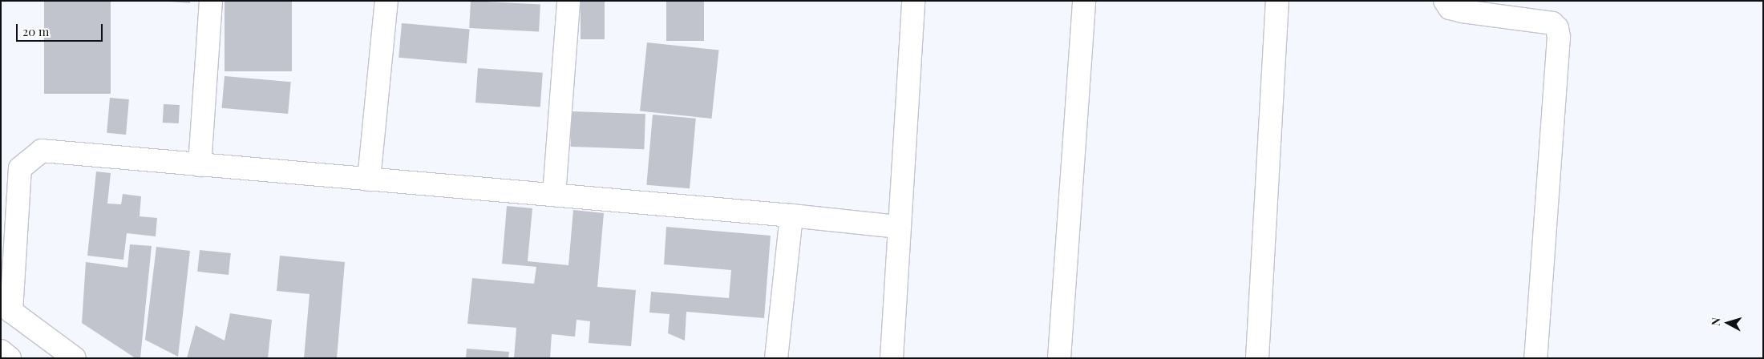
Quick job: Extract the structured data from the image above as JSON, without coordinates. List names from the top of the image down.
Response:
{
  "scale_bar": "20 m",
  "north": "left"
}
